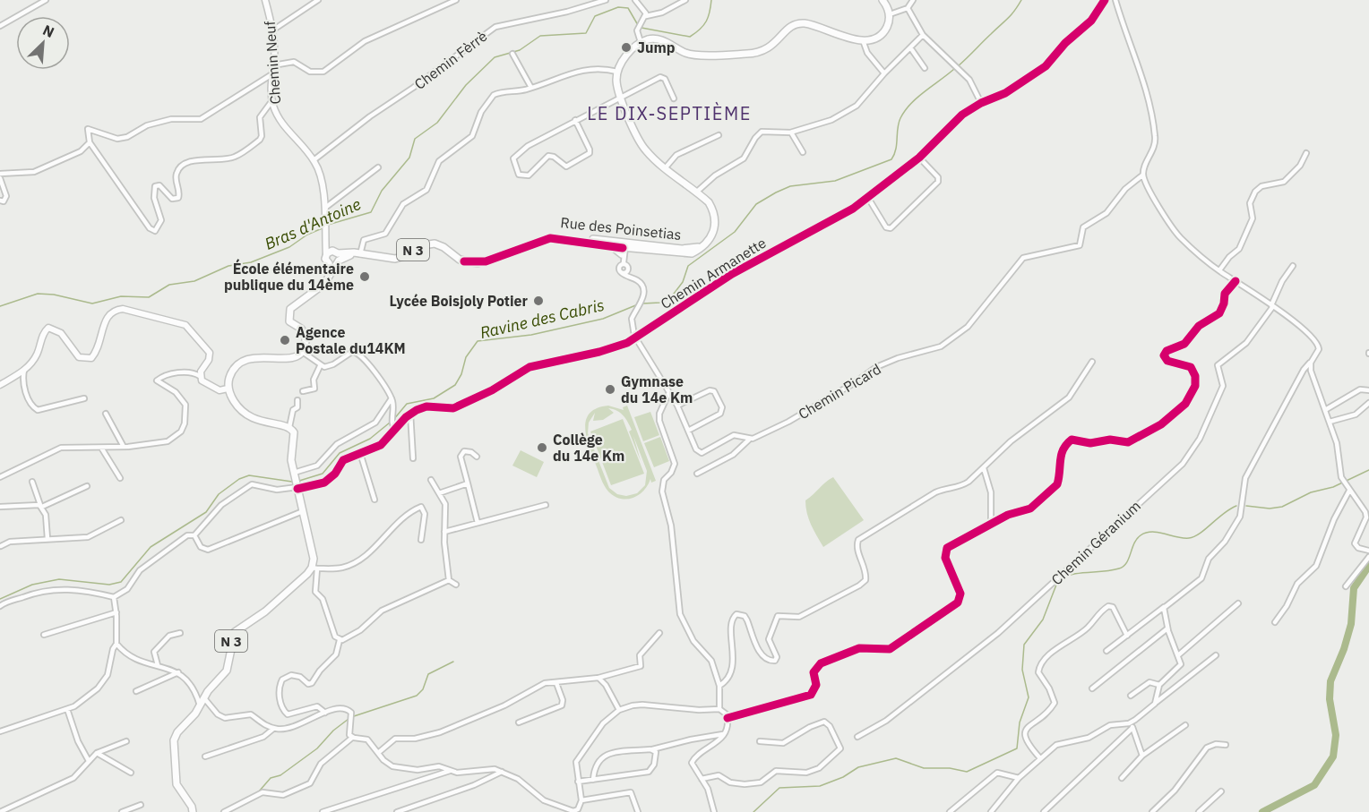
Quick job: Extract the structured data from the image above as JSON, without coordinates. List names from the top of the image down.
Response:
{
  "streets": {
    "main road": ["Rue des Poinsetias", "N 3"],
    "street": [
      "Chemin Fèrrè",
      "Chemin Neuf",
      "Chemin Armanette",
      "Chemin Picard",
      "Chemin Géranium"
    ]
  },
  "crossings": [
    ["Chemin Fèrrè", "Chemin Neuf"],
    ["Chemin Neuf", "N 3"],
    ["Rue des Poinsetias", "N 3"]
  ],
  "districts": ["LE DIX-SEPTIÈME"],
  "water": ["Bras d'Antoine", "Ravine des Cabris"],
  "places": [
    "Jump",
    "École élémentaire publique du 14ème",
    "Lycée Boisjoly Potier",
    "Agence Postale du14KM",
    "Gymnase du 14e Km",
    "Collège du 14e Km"
  ],
  "north": "top right"
}
